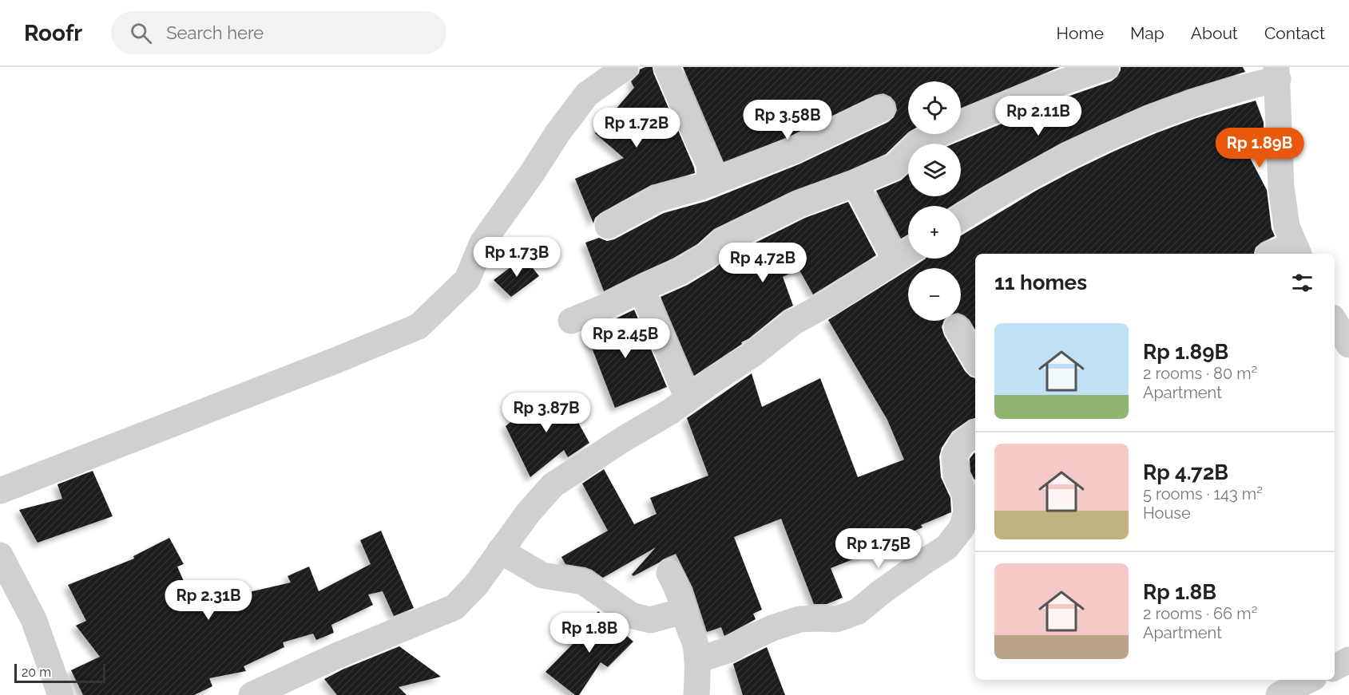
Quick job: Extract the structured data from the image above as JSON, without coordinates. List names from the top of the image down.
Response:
{
  "scale_bar": "20 m",
  "page": {
    "header": "Roofr",
    "search": "Search here",
    "nav": [
      "Home",
      "Map",
      "About",
      "Contact"
    ],
    "map_buttons": ["+", "−"],
    "price": [
      "Rp 2.11B",
      "Rp 3.58B",
      "Rp 1.72B",
      "Rp 1.89B",
      "Rp 1.73B",
      "Rp 4.72B",
      "Rp 2.45B",
      "Rp 3.87B",
      "Rp 1.75B",
      "Rp 2.31B",
      "Rp 1.8B"
    ],
    "heading": "11 homes",
    "list": [
      {
        "name": "Rp 1.89B",
        "note": "2 rooms · 80 m² · Apartment"
      },
      {
        "name": "Rp 4.72B",
        "note": "5 rooms · 143 m² · House"
      },
      {
        "name": "Rp 1.8B",
        "note": "2 rooms · 66 m² · Apartment"
      }
    ],
    "scale": "20 m"
  }
}
